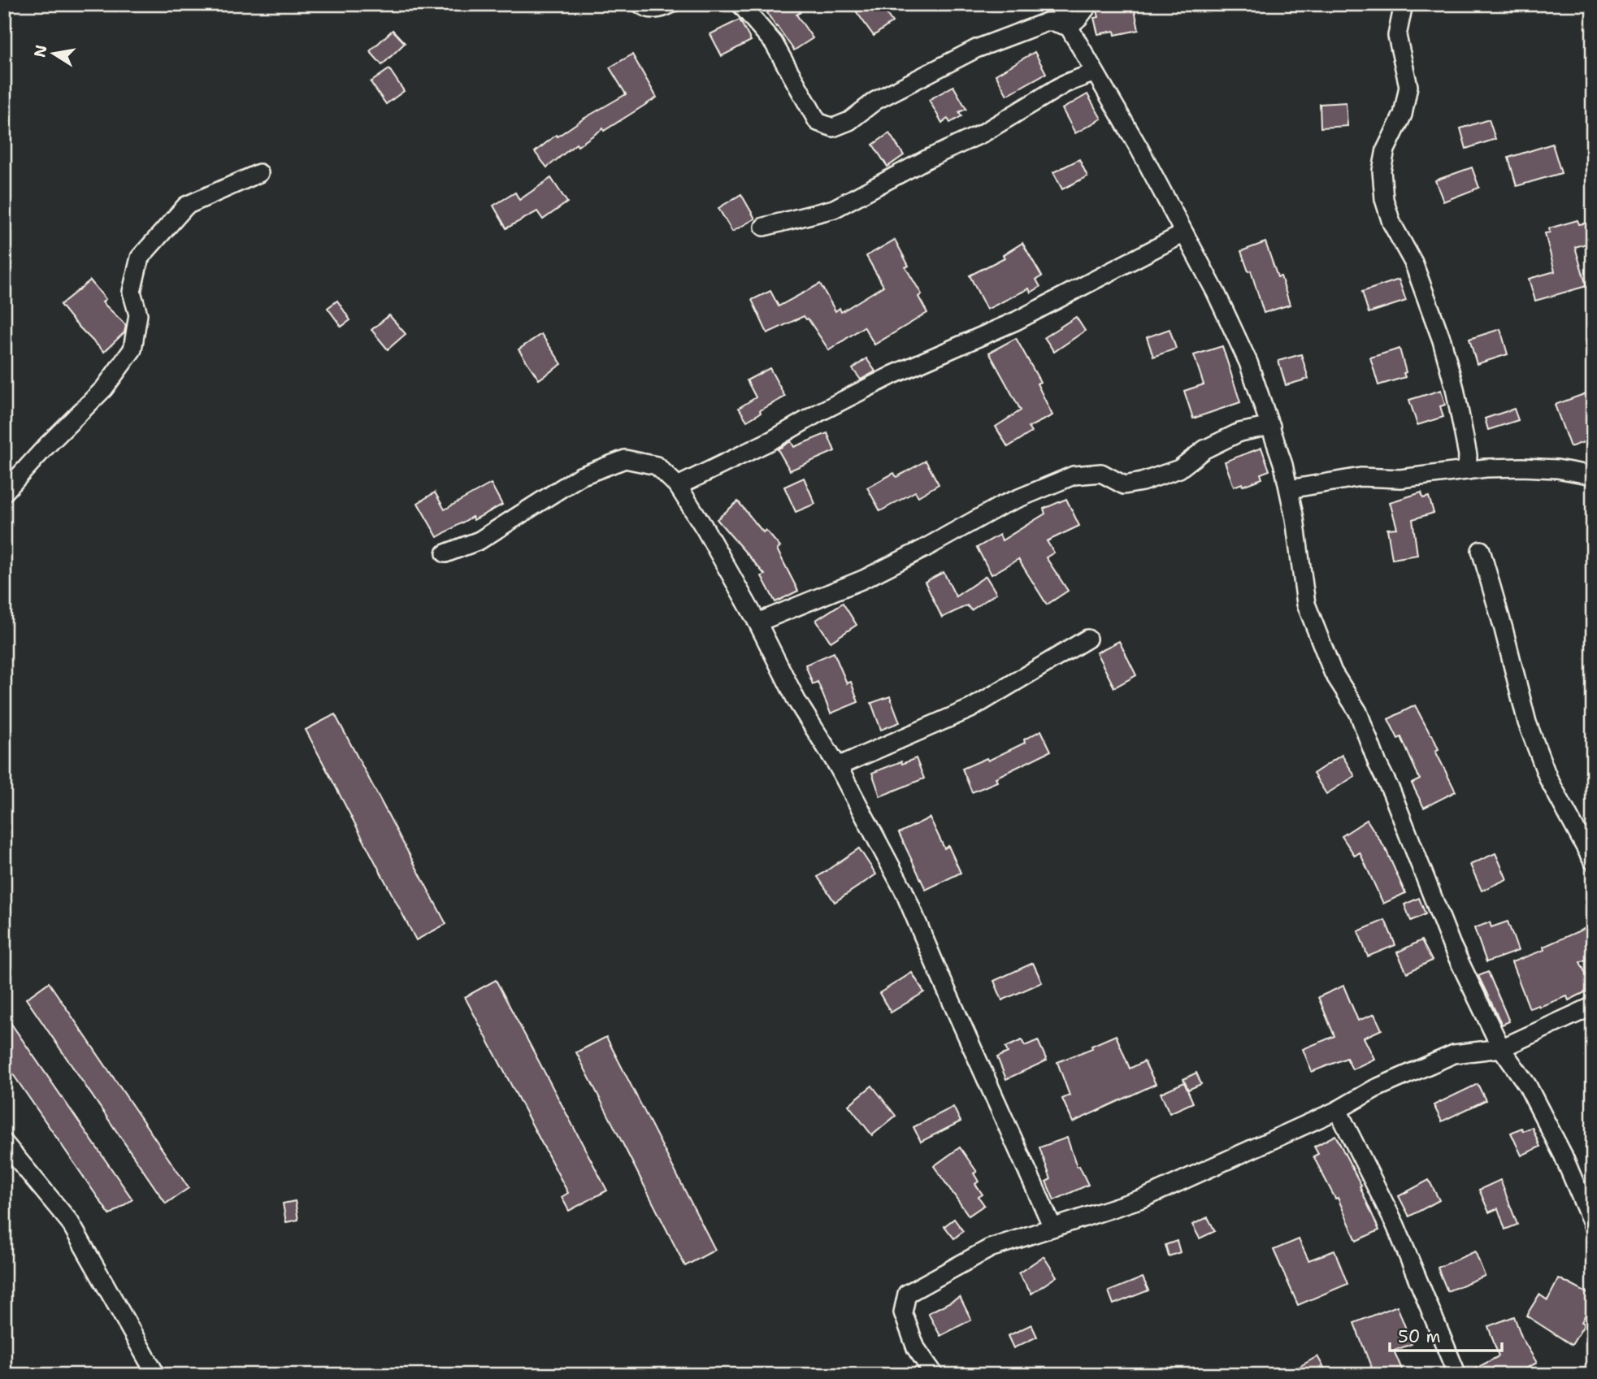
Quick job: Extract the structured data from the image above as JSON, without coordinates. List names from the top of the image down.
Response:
{
  "scale_bar": "50 m",
  "north": "left"
}
